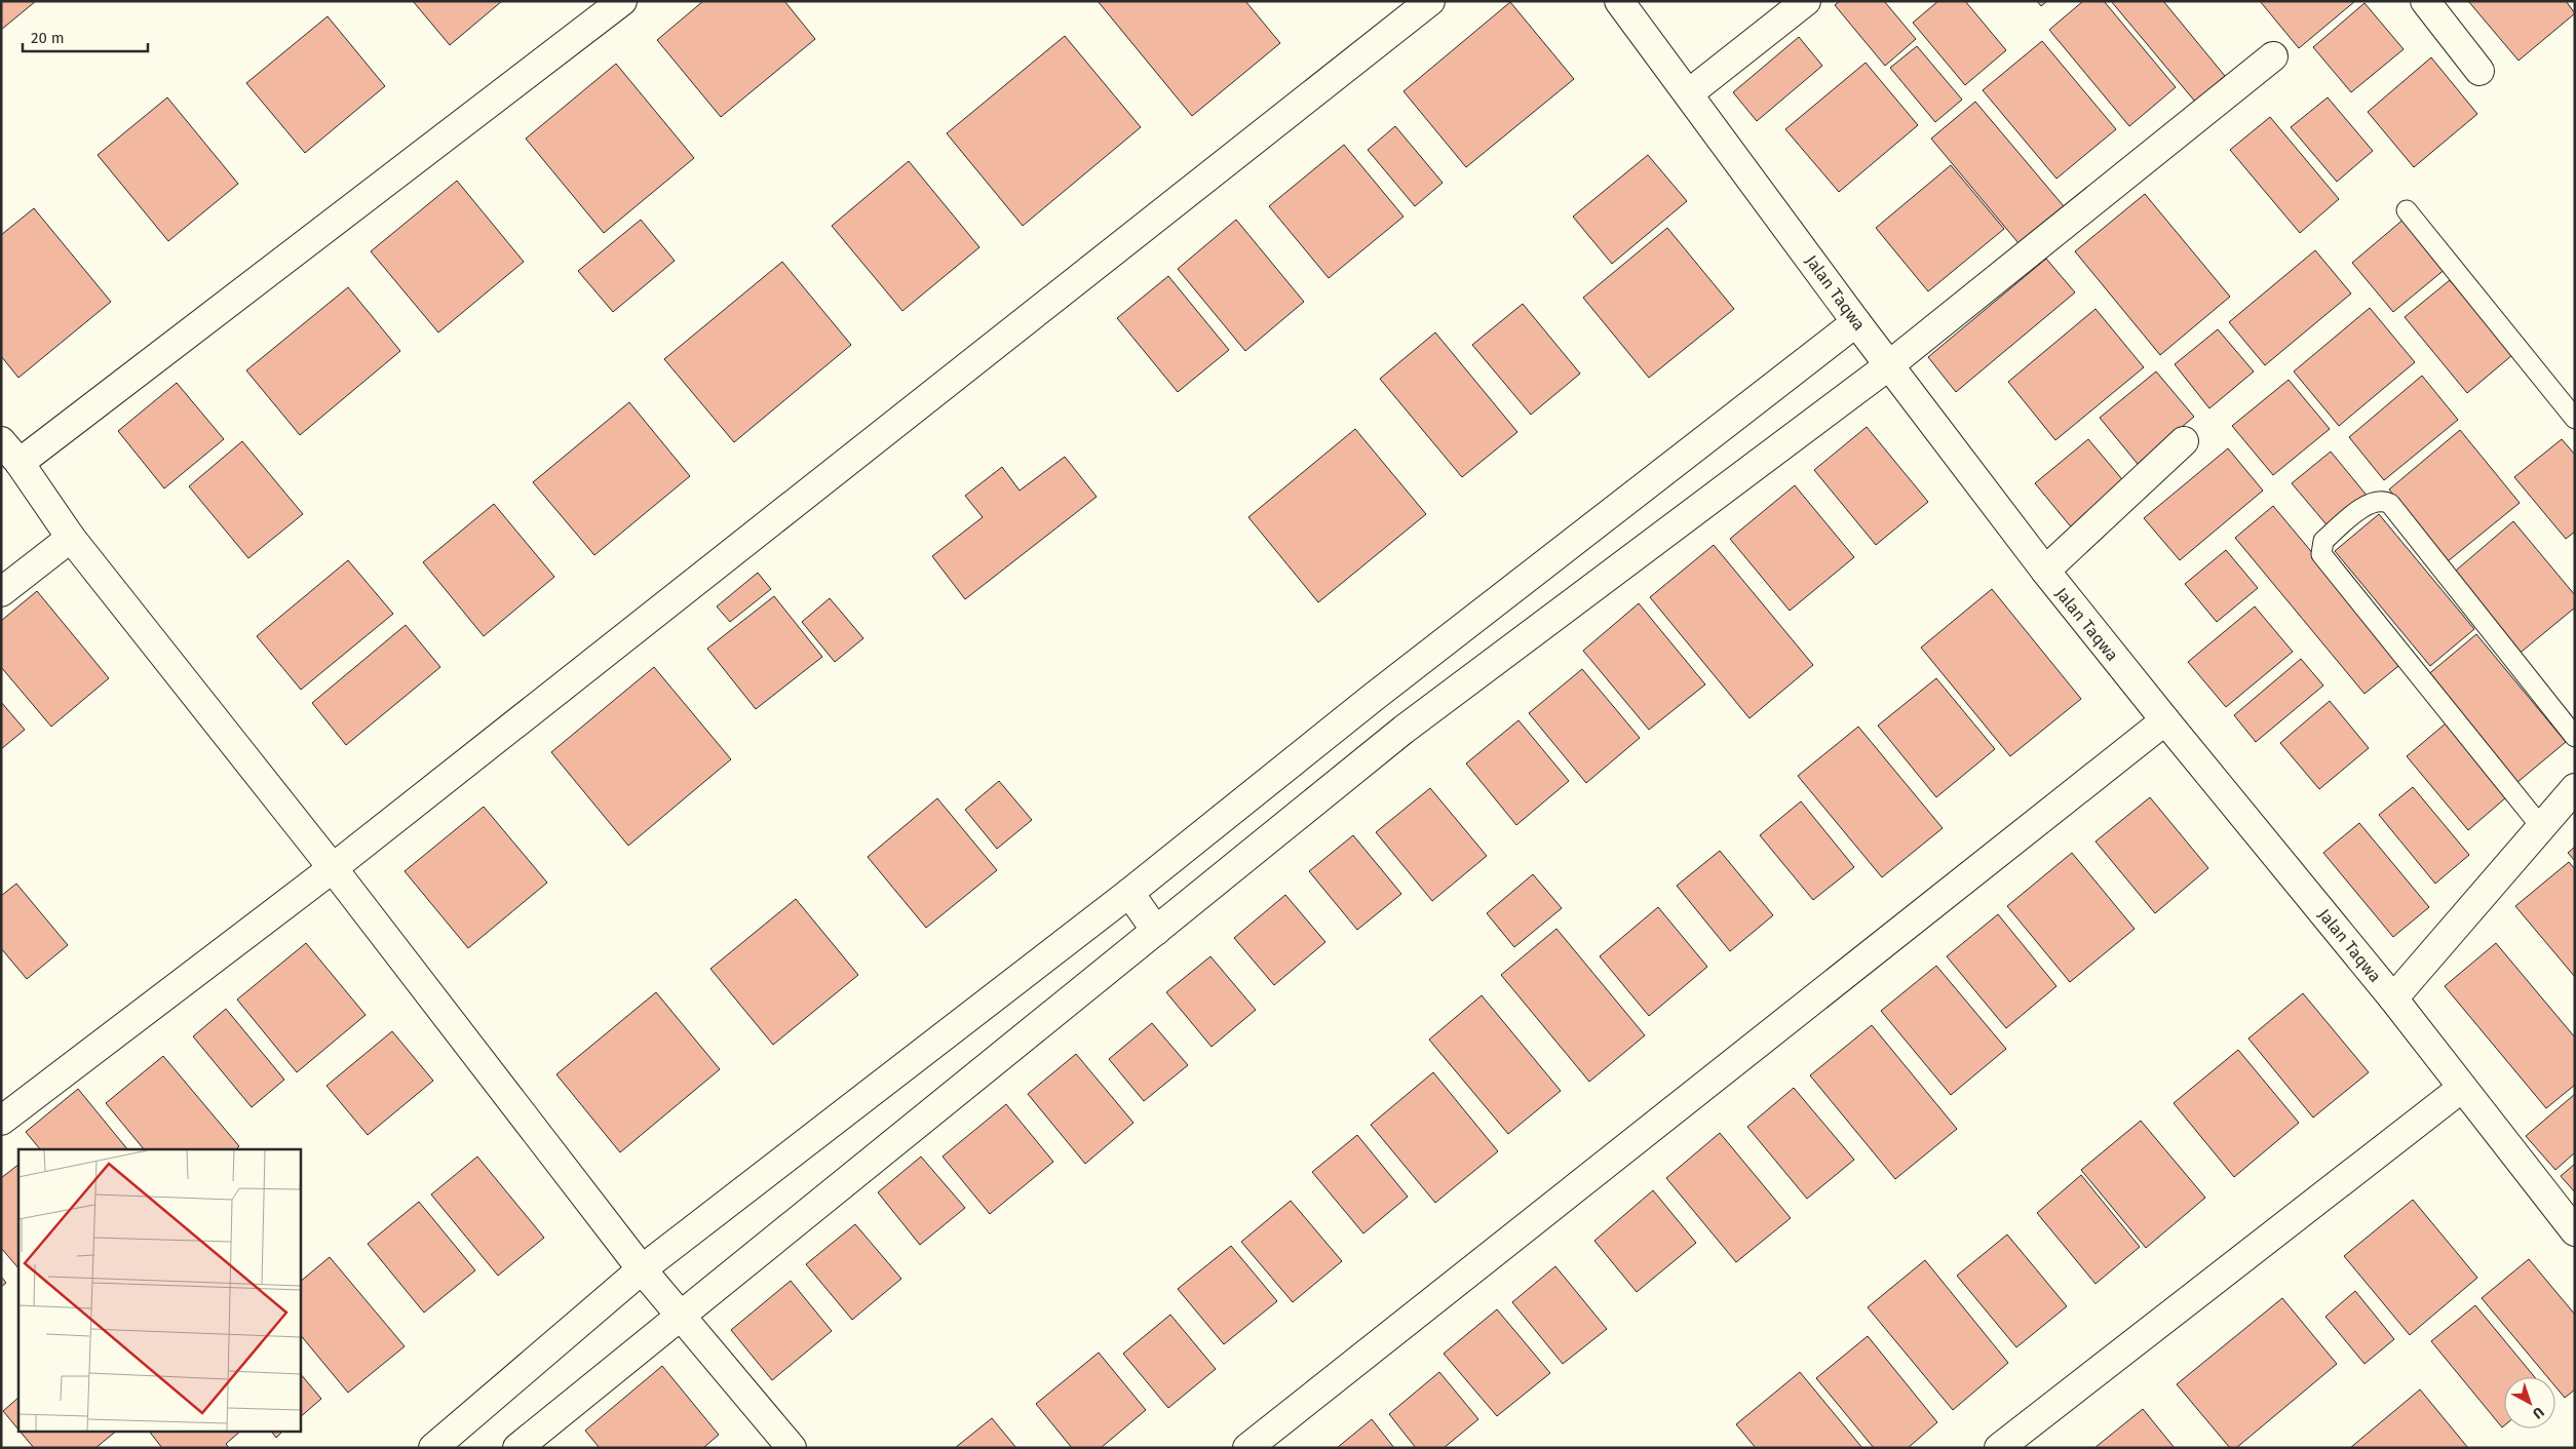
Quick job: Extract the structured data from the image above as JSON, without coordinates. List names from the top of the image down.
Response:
{
  "streets": {
    "street": ["Jalan Taqwa"]
  },
  "scale_bar": "20 m",
  "north": "bottom right"
}
